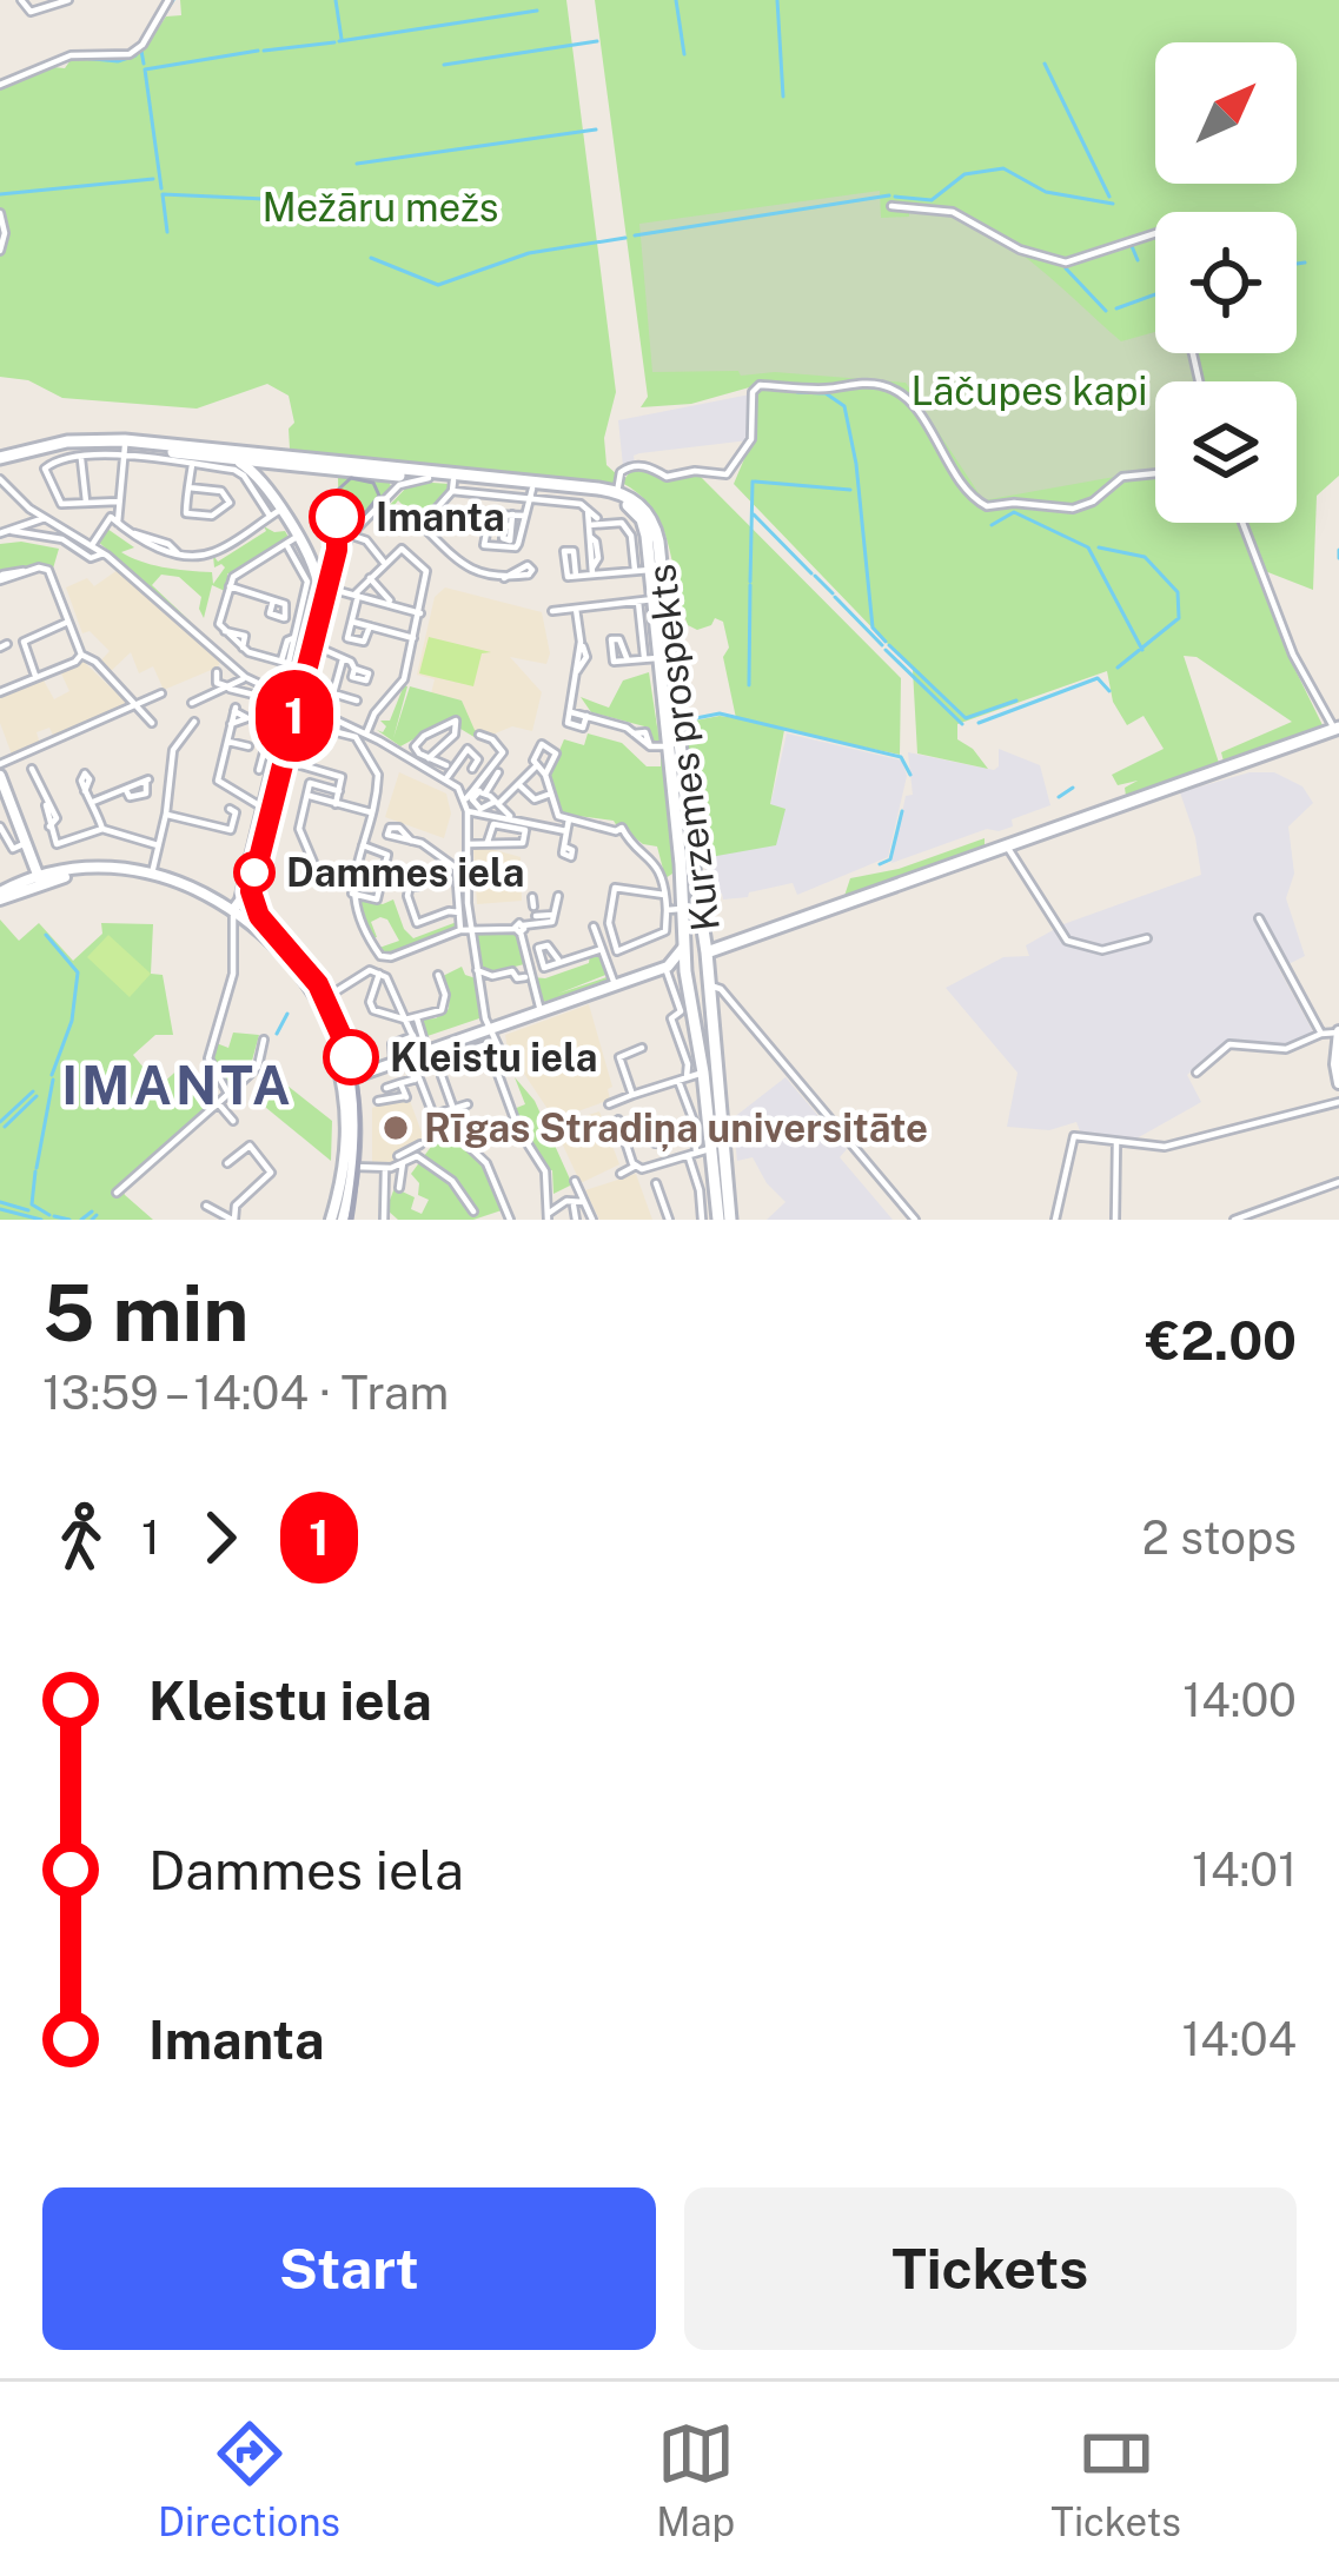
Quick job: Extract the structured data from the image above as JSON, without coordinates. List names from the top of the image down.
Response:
{
  "streets": {
    "main road": ["Kurzemes prospekts"]
  },
  "districts": ["IMANTA"],
  "parks": ["Mežāru mežs", "Lāčupes kapi"],
  "places": [
    "Imanta",
    "Dammes iela",
    "Kleistu iela",
    "Rīgas Stradiņa universitāte"
  ],
  "lines": ["tram line 1"],
  "north": "top right",
  "page": {
    "on_map": "1",
    "heading": ["5 min", "13:59 – 14:04 · Tram", "€2.00"],
    "legs": ["1", "1", "2 stops"],
    "list": [
      {
        "name": "Kleistu iela",
        "value": "14:00"
      },
      {
        "name": "Dammes iela",
        "value": "14:01"
      },
      {
        "name": "Imanta",
        "value": "14:04"
      }
    ],
    "buttons": ["Start", "Tickets"],
    "tabs": ["Directions", "Map", "Tickets"]
  }
}
